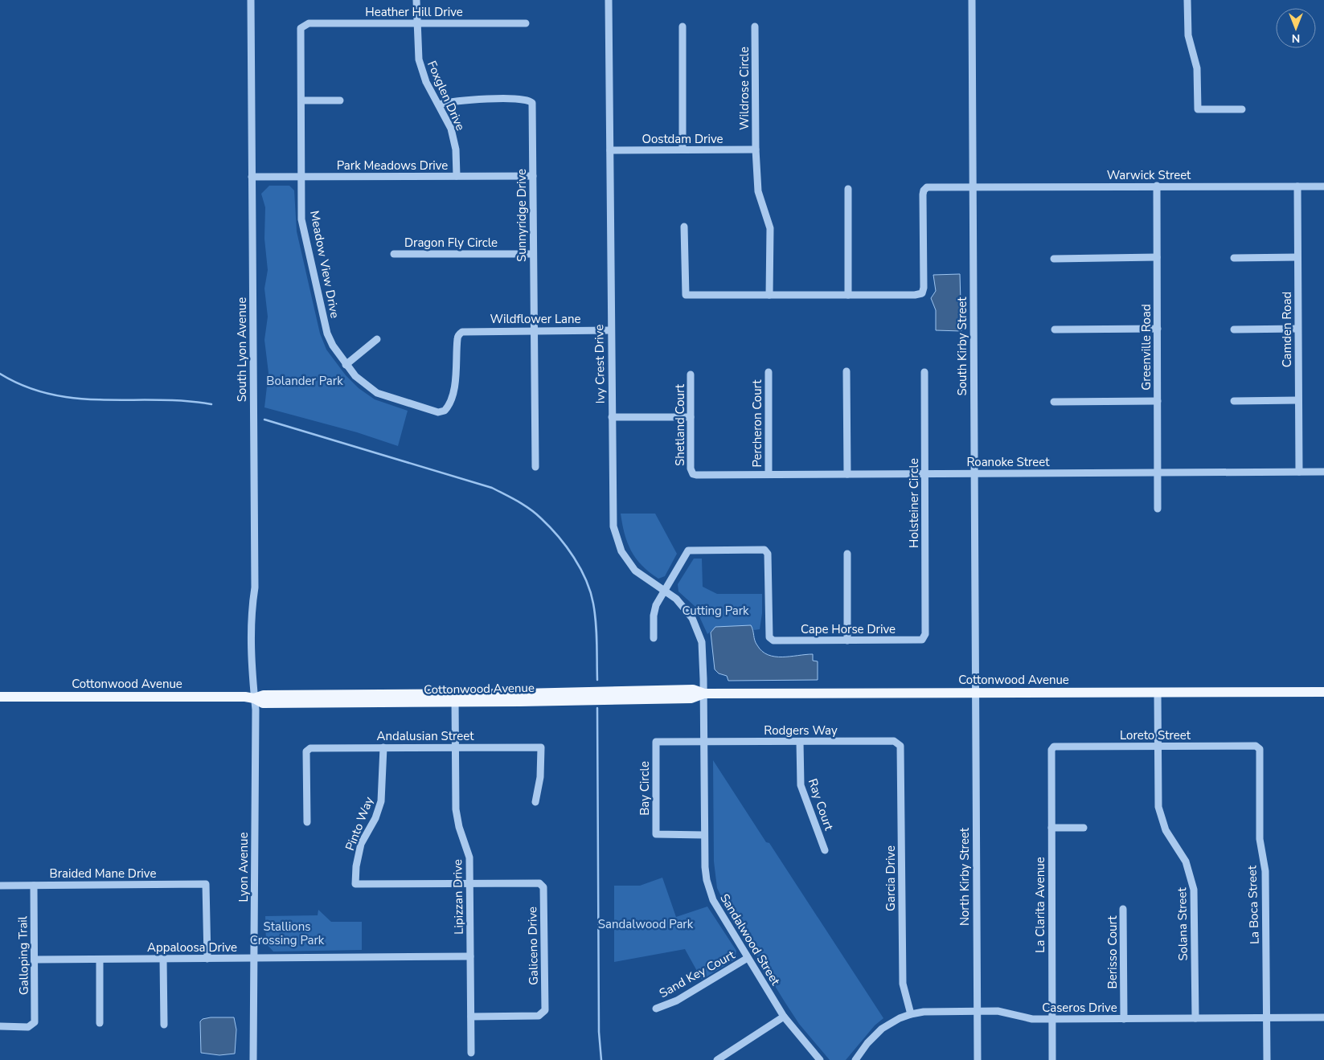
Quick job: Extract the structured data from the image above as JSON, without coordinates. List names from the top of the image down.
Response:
{
  "streets": {
    "main road": ["Cottonwood Avenue"],
    "street": [
      "Heather Hill Drive",
      "Wildrose Circle",
      "Foxglen Drive",
      "Oostdam Drive",
      "Park Meadows Drive",
      "Warwick Street",
      "Sunnyridge Drive",
      "Dragon Fly Circle",
      "Meadow View Drive",
      "Wildflower Lane",
      "Camden Road",
      "South Kirby Street",
      "Greenville Road",
      "South Lyon Avenue",
      "Ivy Crest Drive",
      "Percheron Court",
      "Shetland Court",
      "Roanoke Street",
      "Holsteiner Circle",
      "Cape Horse Drive",
      "Rodgers Way",
      "Loreto Street",
      "Andalusian Street",
      "Bay Circle",
      "Ray Court",
      "Pinto Way",
      "Lyon Avenue",
      "Braided Mane Drive",
      "North Kirby Street",
      "Garcia Drive",
      "Lipizzan Drive",
      "La Clarita Avenue",
      "La Boca Street",
      "Solana Street",
      "Sandalwood Street",
      "Galiceno Drive",
      "Appaloosa Drive",
      "Berisso Court",
      "Galloping Trail",
      "Sand Key Court",
      "Caseros Drive"
    ]
  },
  "crossings": [
    ["Heather Hill Drive", "Foxglen Drive"],
    ["Heather Hill Drive", "Meadow View Drive"],
    ["Wildrose Circle", "Oostdam Drive"],
    ["Foxglen Drive", "Park Meadows Drive"],
    ["Foxglen Drive", "Sunnyridge Drive"],
    ["Oostdam Drive", "Ivy Crest Drive"],
    ["Park Meadows Drive", "Sunnyridge Drive"],
    ["Park Meadows Drive", "Meadow View Drive"],
    ["Park Meadows Drive", "South Lyon Avenue"],
    ["Warwick Street", "Camden Road"],
    ["Warwick Street", "South Kirby Street"],
    ["Warwick Street", "Greenville Road"],
    ["Sunnyridge Drive", "Dragon Fly Circle"],
    ["Sunnyridge Drive", "Wildflower Lane"],
    ["Meadow View Drive", "Wildflower Lane"],
    ["Wildflower Lane", "Ivy Crest Drive"],
    ["Camden Road", "Roanoke Street"],
    ["South Kirby Street", "Roanoke Street"],
    ["South Kirby Street", "Cottonwood Avenue"],
    ["South Kirby Street", "North Kirby Street"],
    ["Greenville Road", "Roanoke Street"],
    ["South Lyon Avenue", "Cottonwood Avenue"],
    ["South Lyon Avenue", "Lyon Avenue"],
    ["Ivy Crest Drive", "Cape Horse Drive"],
    ["Ivy Crest Drive", "Cottonwood Avenue"],
    ["Ivy Crest Drive", "Sandalwood Street"],
    ["Percheron Court", "Roanoke Street"],
    ["Shetland Court", "Roanoke Street"],
    ["Roanoke Street", "Holsteiner Circle"],
    ["Holsteiner Circle", "Cape Horse Drive"],
    ["Cottonwood Avenue", "Lyon Avenue"],
    ["Cottonwood Avenue", "North Kirby Street"],
    ["Cottonwood Avenue", "Lipizzan Drive"],
    ["Cottonwood Avenue", "Solana Street"],
    ["Cottonwood Avenue", "Sandalwood Street"],
    ["Rodgers Way", "Bay Circle"],
    ["Rodgers Way", "Ray Court"],
    ["Rodgers Way", "Garcia Drive"],
    ["Rodgers Way", "Sandalwood Street"],
    ["Loreto Street", "La Clarita Avenue"],
    ["Loreto Street", "La Boca Street"],
    ["Loreto Street", "Solana Street"],
    ["Andalusian Street", "Pinto Way"],
    ["Andalusian Street", "Lipizzan Drive"],
    ["Bay Circle", "Sandalwood Street"],
    ["Pinto Way", "Lipizzan Drive"],
    ["Pinto Way", "Galiceno Drive"],
    ["Lyon Avenue", "Appaloosa Drive"],
    ["Braided Mane Drive", "Appaloosa Drive"],
    ["Braided Mane Drive", "Galloping Trail"],
    ["North Kirby Street", "Caseros Drive"],
    ["Garcia Drive", "Caseros Drive"],
    ["Lipizzan Drive", "Galiceno Drive"],
    ["Lipizzan Drive", "Appaloosa Drive"],
    ["La Clarita Avenue", "Caseros Drive"],
    ["La Boca Street", "Caseros Drive"],
    ["Solana Street", "Caseros Drive"],
    ["Sandalwood Street", "Sand Key Court"],
    ["Appaloosa Drive", "Galloping Trail"],
    ["Berisso Court", "Caseros Drive"]
  ],
  "parks": [
    "Bolander Park",
    "Cutting Park",
    "Sandalwood Park",
    "Stallions Crossing Park"
  ],
  "north": "bottom"
}
